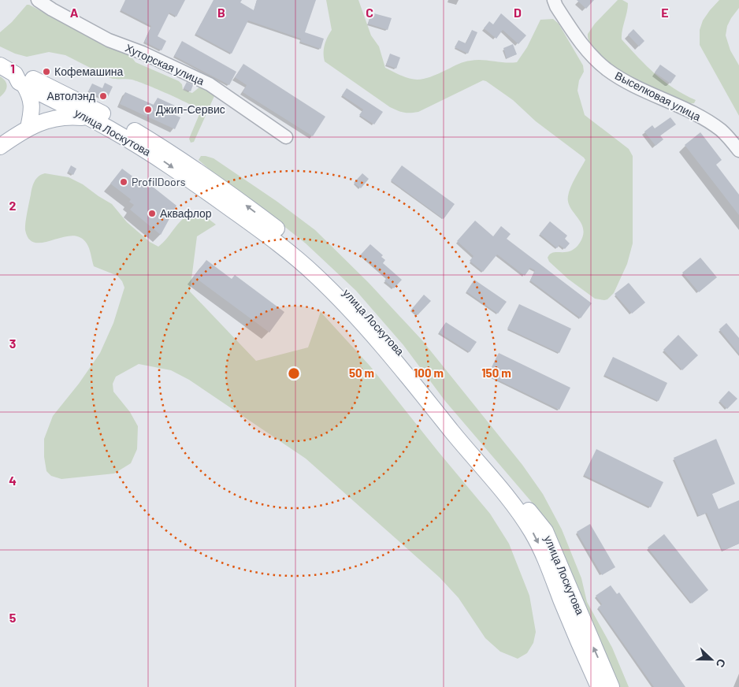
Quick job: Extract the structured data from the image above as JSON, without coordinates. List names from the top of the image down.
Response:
{
  "streets": {
    "main road": ["улица Лоскутова"],
    "street": ["Хуторская улица", "Выселковая улица"]
  },
  "places": [
    "Кофемашина",
    "Автолэнд",
    "Джип-Сервис",
    "ProfilDoors",
    "Аквафлор"
  ],
  "north": "right",
  "grid": {
    "columns": [
      "A",
      "B",
      "C",
      "D",
      "E"
    ],
    "rows": [
      "1",
      "2",
      "3",
      "4",
      "5"
    ]
  },
  "rings": ["50 m", "100 m", "150 m"]
}
